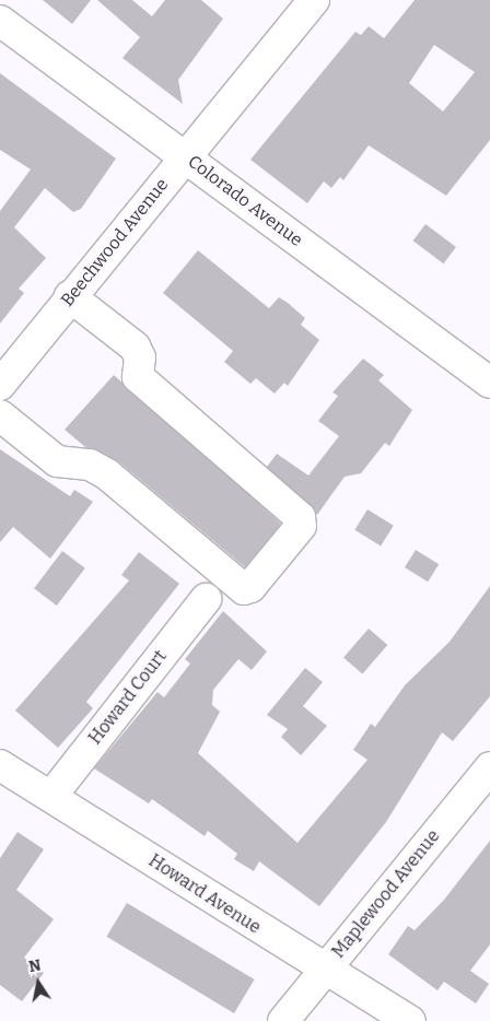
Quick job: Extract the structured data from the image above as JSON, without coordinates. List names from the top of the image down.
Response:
{
  "streets": {
    "street": [
      "Colorado Avenue",
      "Beechwood Avenue",
      "Howard Court",
      "Howard Avenue",
      "Maplewood Avenue"
    ]
  },
  "crossings": [
    ["Colorado Avenue", "Beechwood Avenue"],
    ["Howard Court", "Howard Avenue"],
    ["Howard Avenue", "Maplewood Avenue"]
  ],
  "north": "top"
}
